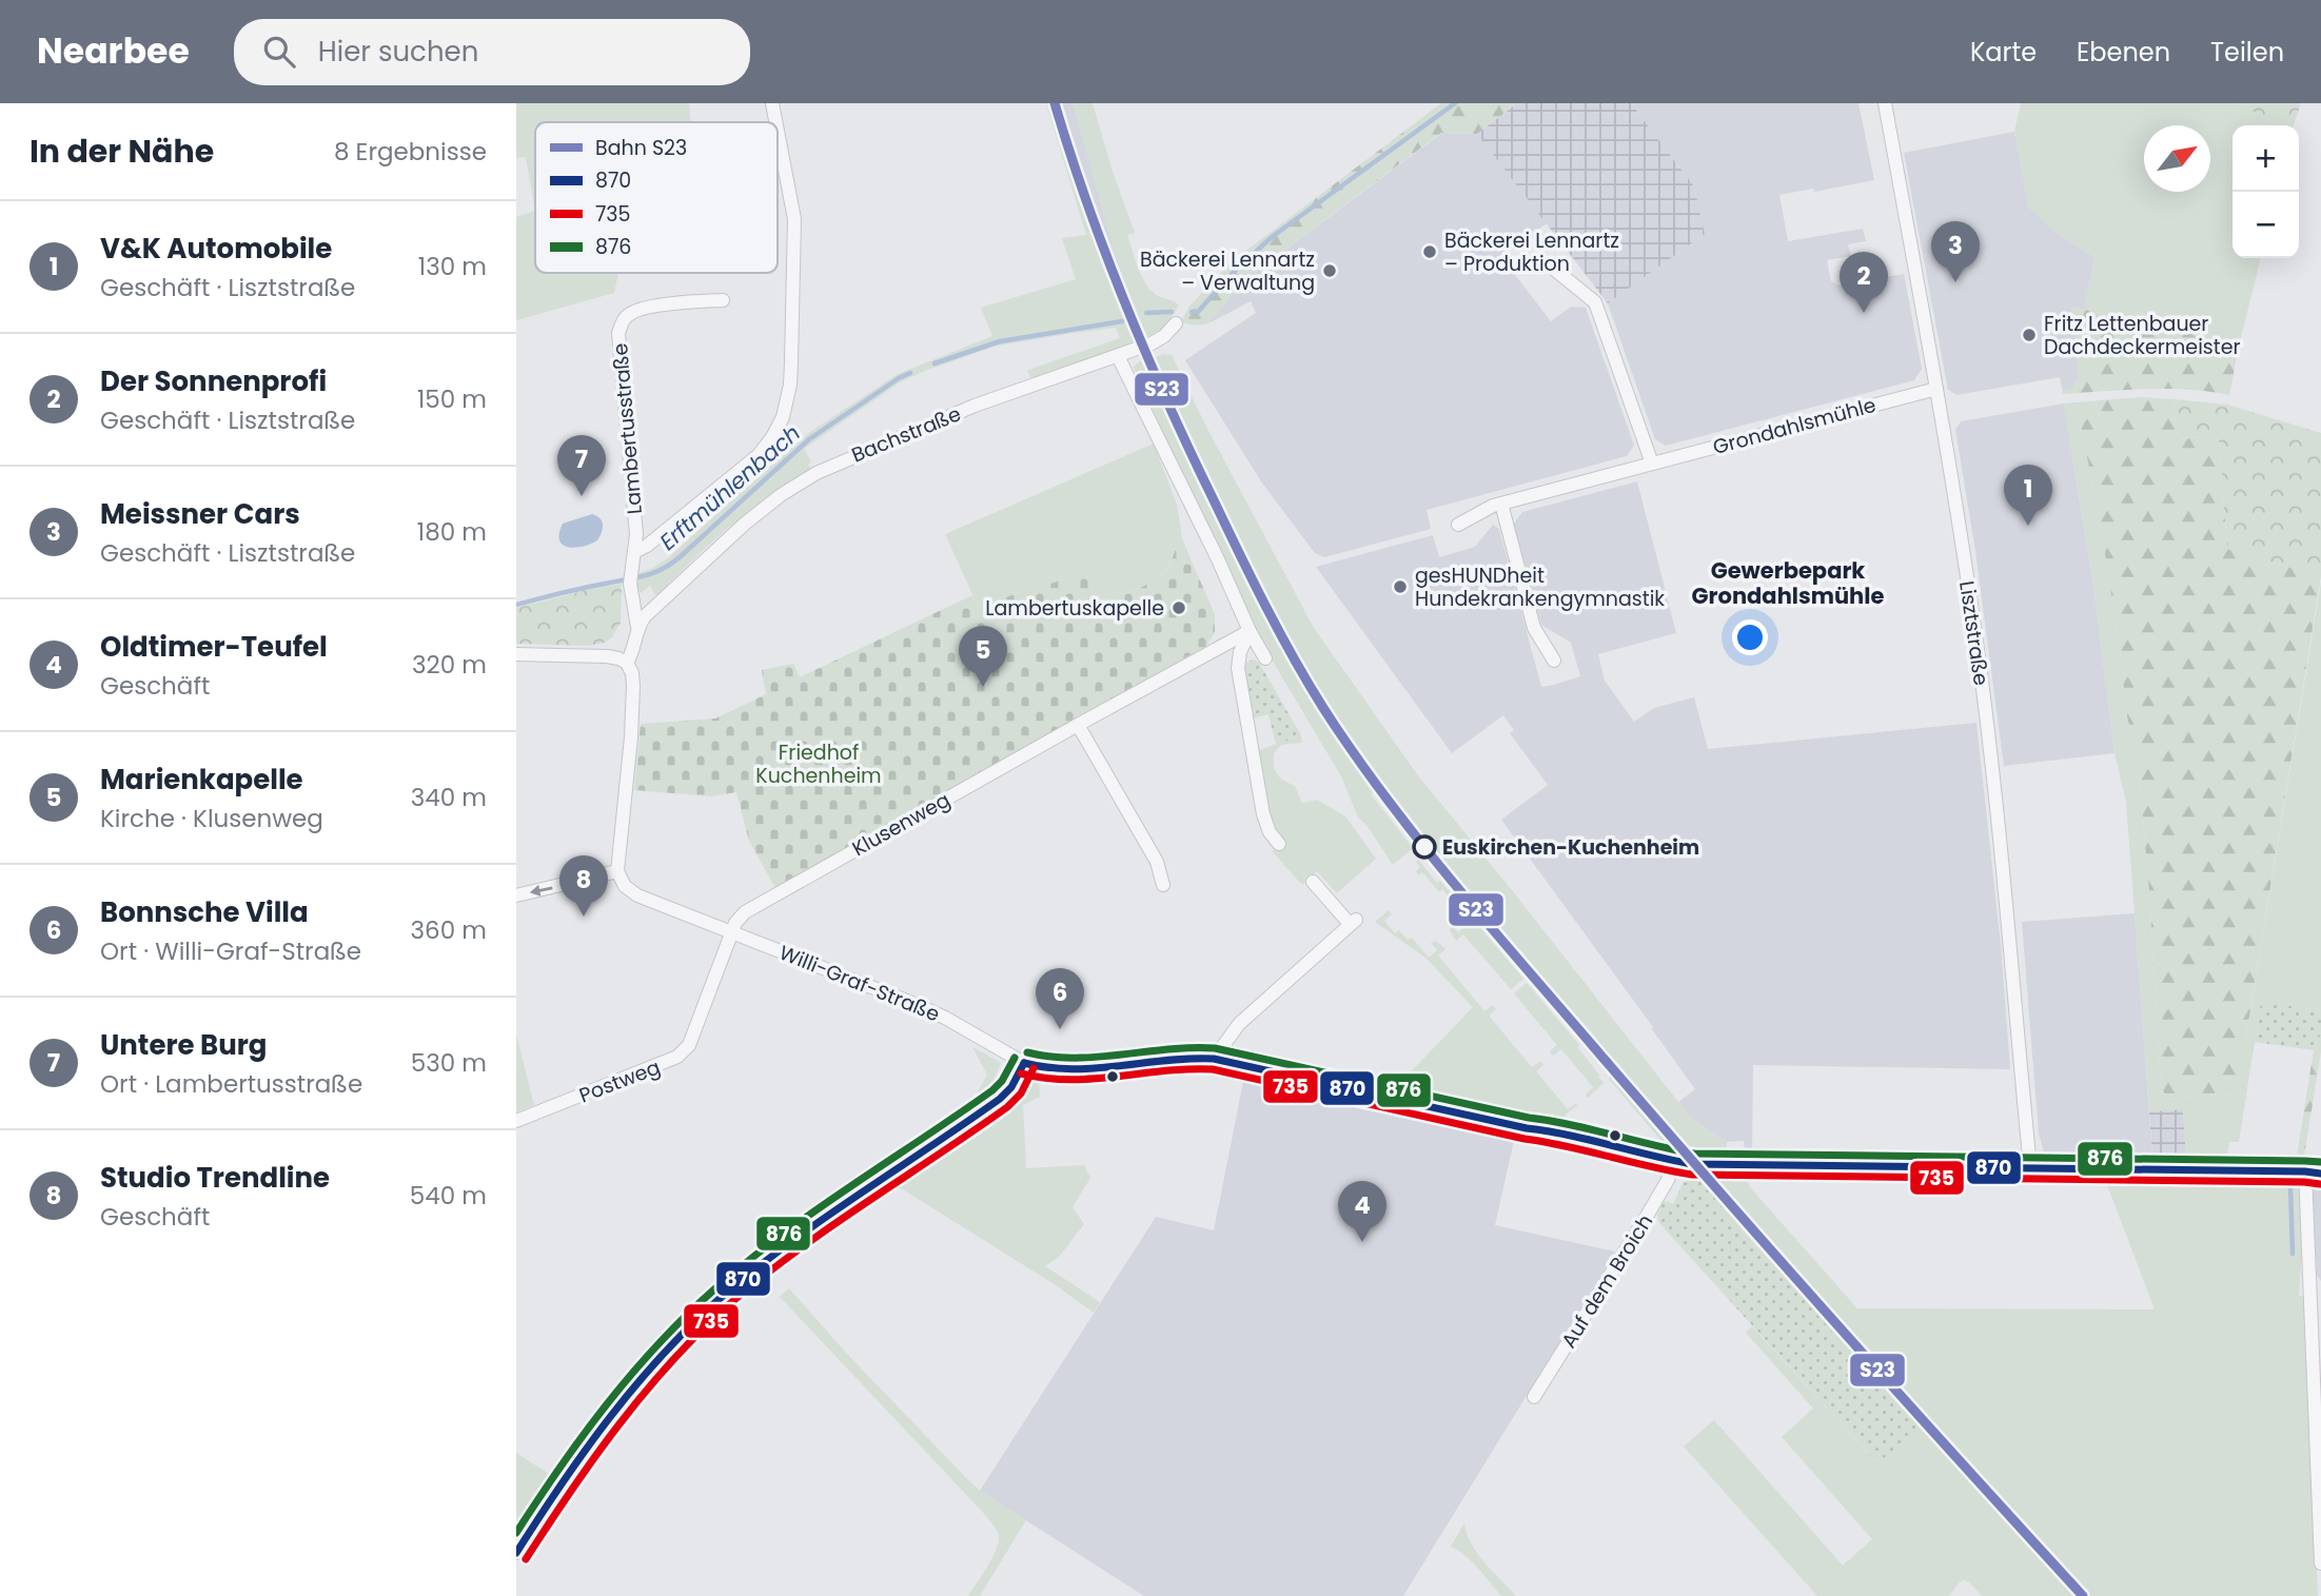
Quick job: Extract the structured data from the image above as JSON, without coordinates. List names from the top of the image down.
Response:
{
  "streets": {
    "street": [
      "Grondahlsmühle",
      "Lambertusstraße",
      "Bachstraße",
      "Lisztstraße",
      "Klusenweg",
      "Willi-Graf-Straße",
      "Postweg",
      "Auf dem Broich"
    ]
  },
  "crossings": [
    ["Grondahlsmühle", "Lisztstraße"],
    ["Lambertusstraße", "Bachstraße"],
    ["Lambertusstraße", "Willi-Graf-Straße"],
    ["Lisztstraße", "Willi-Graf-Straße"],
    ["Klusenweg", "Willi-Graf-Straße"],
    ["Klusenweg", "Postweg"],
    ["Willi-Graf-Straße", "Postweg"],
    ["Willi-Graf-Straße", "Auf dem Broich"]
  ],
  "districts": ["Gewerbepark Grondahlsmühle"],
  "water": ["Erftmühlenbach"],
  "parks": ["Friedhof Kuchenheim"],
  "places": [
    "Bäckerei Lennartz – Produktion",
    "Bäckerei Lennartz – Verwaltung",
    "Fritz Lettenbauer Dachdeckermeister",
    "gesHUNDheit Hundekrankengymnastik",
    "Lambertuskapelle",
    "Euskirchen-Kuchenheim"
  ],
  "lines": [
    "rail line S23",
    "transit line 876",
    "transit line 870",
    "transit line 735"
  ],
  "legend": [
    "Bahn S23",
    "870",
    "735",
    "876"
  ],
  "north": "top right",
  "page": {
    "header": "Nearbee",
    "search": "Hier suchen",
    "nav": ["Karte", "Ebenen", "Teilen"],
    "heading": ["In der Nähe", "8 Ergebnisse"],
    "map_buttons": ["+", "−"],
    "list": [
      {
        "mark": "1",
        "name": "V&K Automobile",
        "note": "Geschäft · Lisztstraße",
        "value": "130 m"
      },
      {
        "mark": "2",
        "name": "Der Sonnenprofi",
        "note": "Geschäft · Lisztstraße",
        "value": "150 m"
      },
      {
        "mark": "3",
        "name": "Meissner Cars",
        "note": "Geschäft · Lisztstraße",
        "value": "180 m"
      },
      {
        "mark": "4",
        "name": "Oldtimer-Teufel",
        "note": "Geschäft",
        "value": "320 m"
      },
      {
        "mark": "5",
        "name": "Marienkapelle",
        "note": "Kirche · Klusenweg",
        "value": "340 m"
      },
      {
        "mark": "6",
        "name": "Bonnsche Villa",
        "note": "Ort · Willi-Graf-Straße",
        "value": "360 m"
      },
      {
        "mark": "7",
        "name": "Untere Burg",
        "note": "Ort · Lambertusstraße",
        "value": "530 m"
      },
      {
        "mark": "8",
        "name": "Studio Trendline",
        "note": "Geschäft",
        "value": "540 m"
      }
    ],
    "pins": [
      "3",
      "2",
      "7",
      "1",
      "5",
      "8",
      "6",
      "4"
    ]
  }
}
